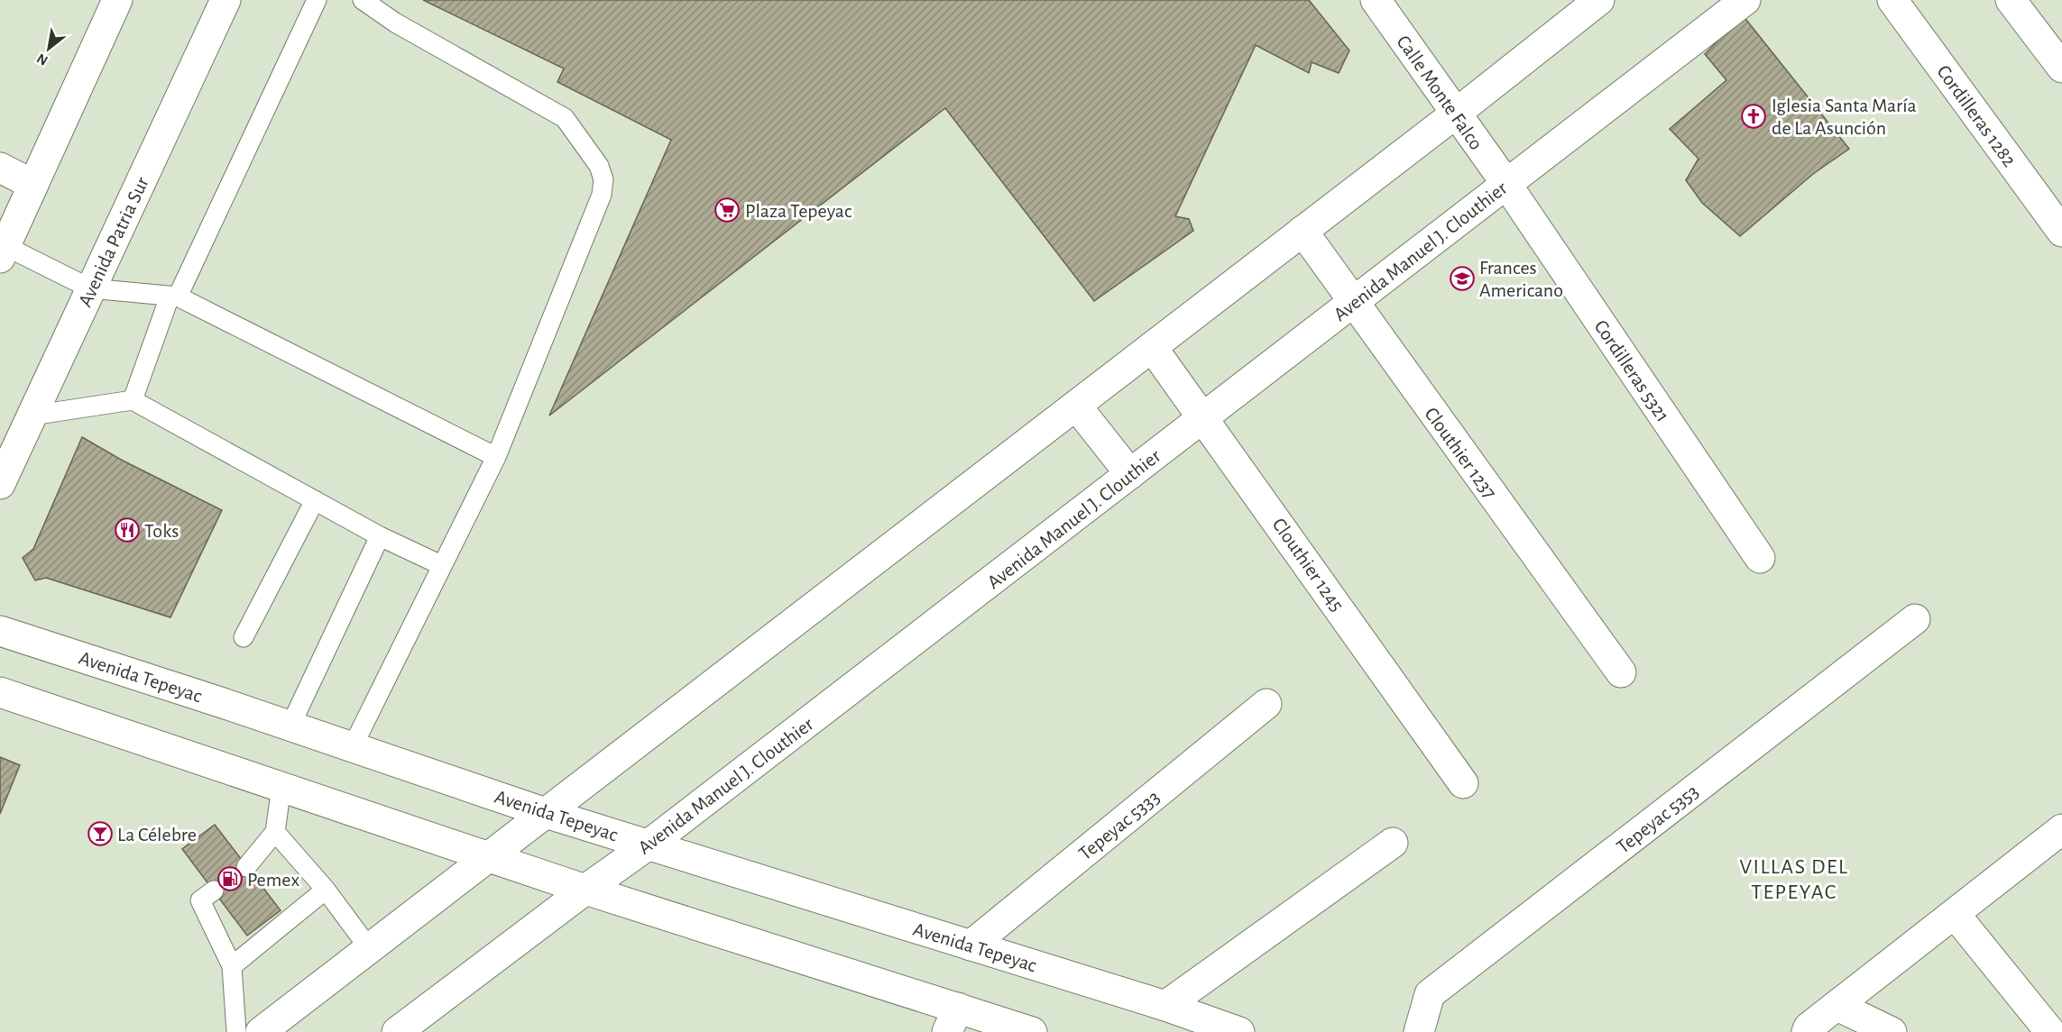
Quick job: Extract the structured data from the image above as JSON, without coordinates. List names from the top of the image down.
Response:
{
  "streets": {
    "street": [
      "Calle Monte Falco",
      "Cordilleras 1282",
      "Avenida Patria Sur",
      "Avenida Manuel J. Clouthier",
      "Cordilleras 5321",
      "Clouthier 1237",
      "Clouthier 1245",
      "Avenida Tepeyac",
      "Tepeyac 5353",
      "Tepeyac 5333"
    ]
  },
  "crossings": [
    ["Calle Monte Falco", "Avenida Manuel J. Clouthier"],
    ["Calle Monte Falco", "Cordilleras 5321"],
    ["Avenida Manuel J. Clouthier", "Cordilleras 5321"],
    ["Avenida Manuel J. Clouthier", "Clouthier 1237"],
    ["Avenida Manuel J. Clouthier", "Clouthier 1245"],
    ["Avenida Manuel J. Clouthier", "Avenida Tepeyac"],
    ["Avenida Tepeyac", "Tepeyac 5333"]
  ],
  "districts": ["VILLAS DEL TEPEYAC"],
  "places": {
    "church": ["Iglesia Santa María de La Asunción"],
    "supermarket": ["Plaza Tepeyac"],
    "school or university": ["Frances Americano"],
    "restaurant": ["Toks"],
    "bar": ["La Célebre"],
    "fuel station": ["Pemex"]
  },
  "north": "bottom left"
}
